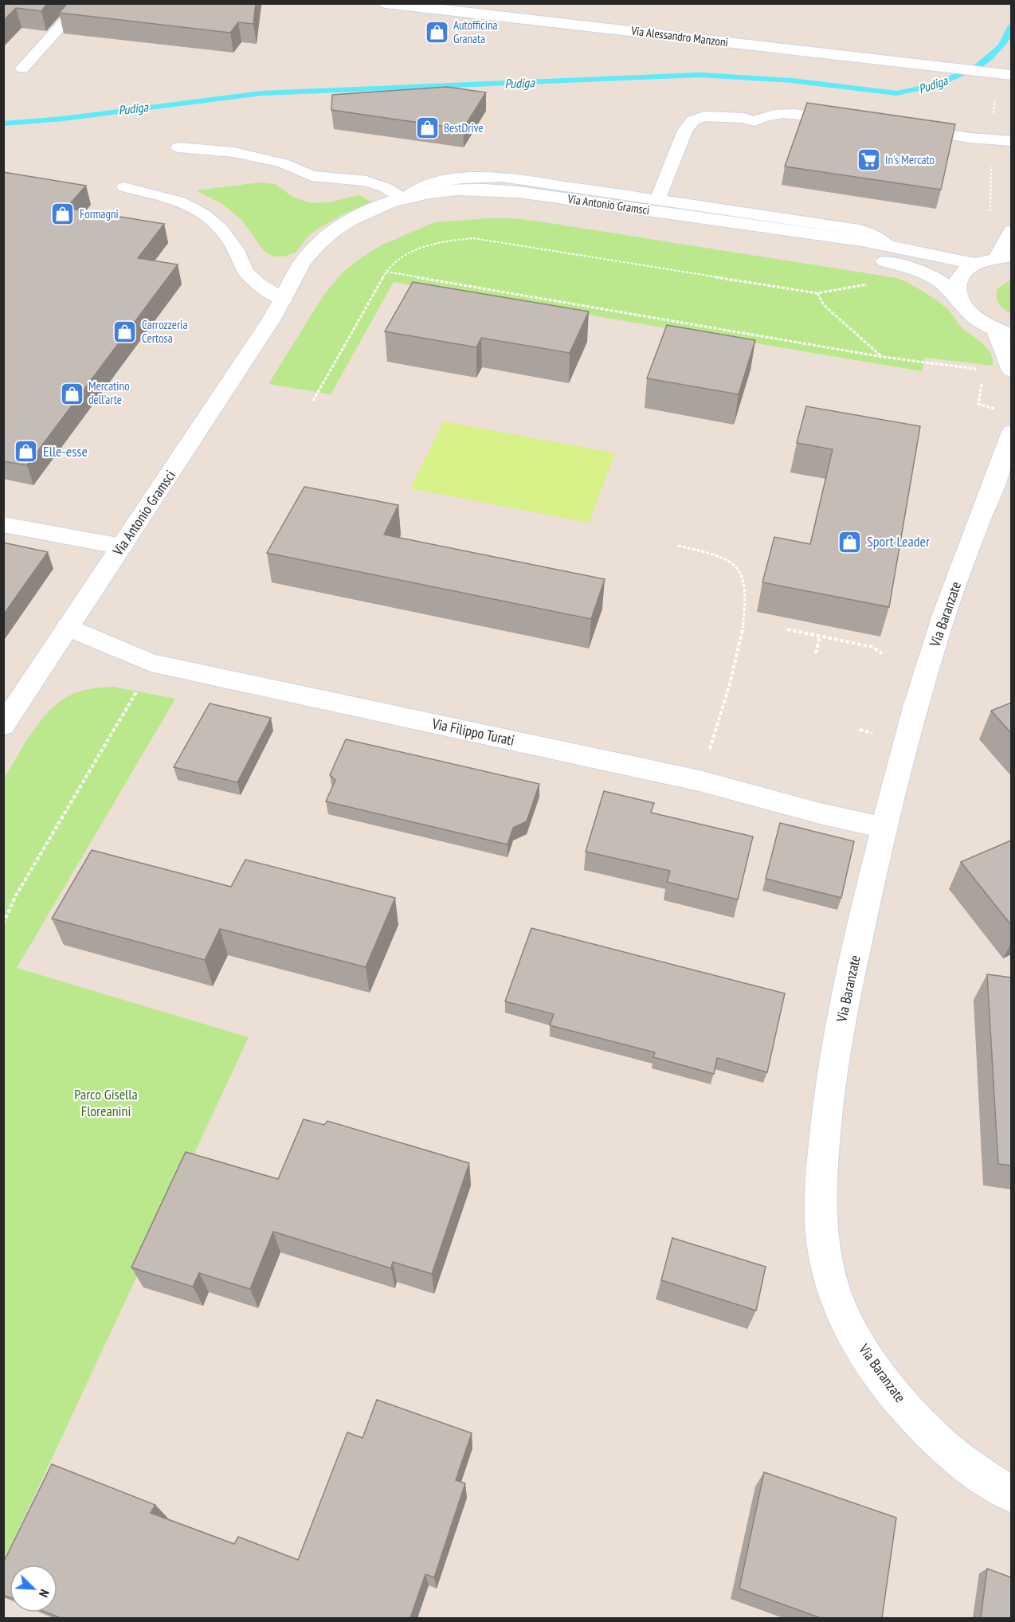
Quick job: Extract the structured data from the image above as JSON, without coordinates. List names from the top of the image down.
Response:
{
  "streets": {
    "street": [
      "Via Alessandro Manzoni",
      "Via Antonio Gramsci",
      "Via Baranzate",
      "Via Filippo Turati"
    ]
  },
  "crossings": [
    ["Via Antonio Gramsci", "Via Filippo Turati"],
    ["Via Baranzate", "Via Filippo Turati"]
  ],
  "water": ["Pudiga"],
  "parks": ["Parco Gisella Floreanini"],
  "places": {
    "shop": [
      "Autofficina Granata",
      "BestDrive",
      "Formagni",
      "Carrozzeria Certosa",
      "Mercatino dell’arte",
      "Elle-esse",
      "Sport Leader"
    ],
    "supermarket": ["In's Mercato"]
  },
  "north": "bottom right"
}
